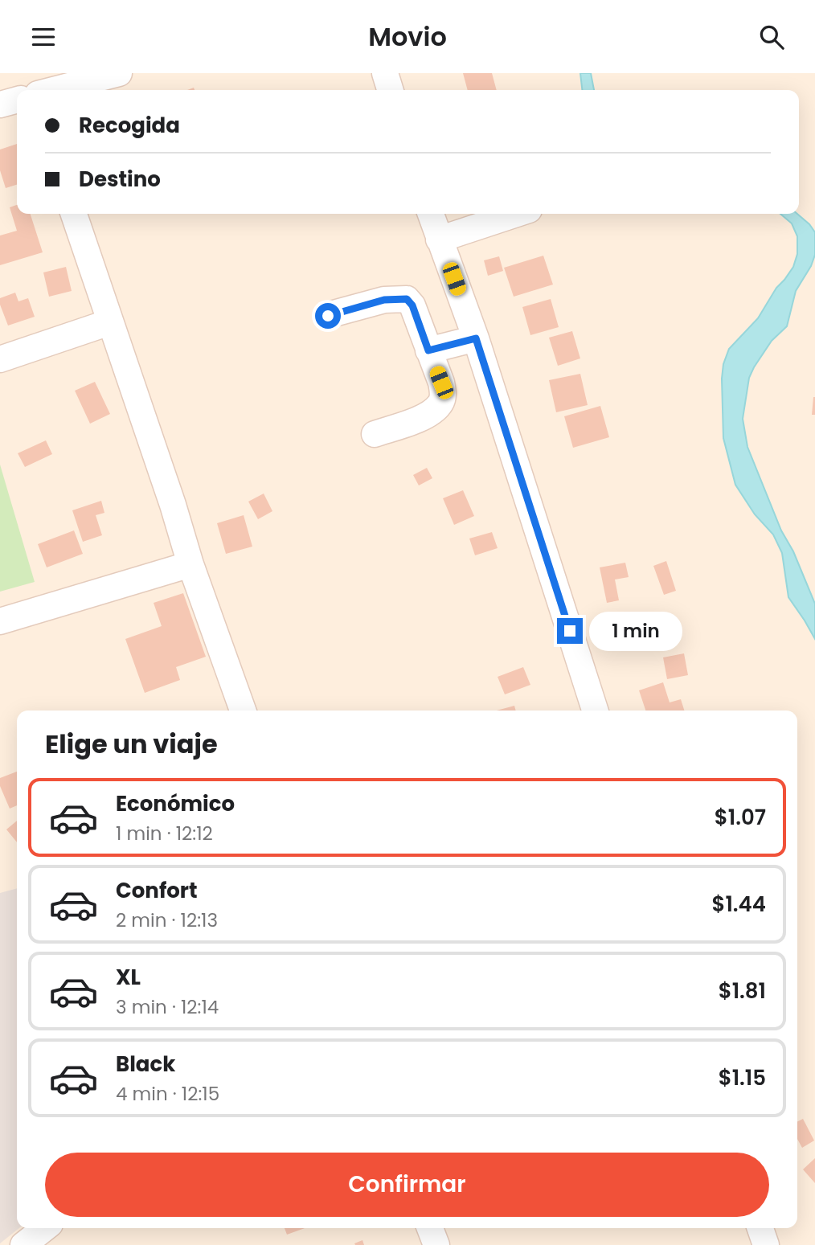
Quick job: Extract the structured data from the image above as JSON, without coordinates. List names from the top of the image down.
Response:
{
  "page": {
    "header": "Movio",
    "banner": ["Recogida", "Destino"],
    "bubble": "1 min",
    "heading": "Elige un viaje",
    "list": [
      {
        "name": "Económico",
        "note": "1 min · 12:12",
        "value": "$1.07"
      },
      {
        "name": "Confort",
        "note": "2 min · 12:13",
        "value": "$1.44"
      },
      {
        "name": "XL",
        "note": "3 min · 12:14",
        "value": "$1.81"
      },
      {
        "name": "Black",
        "note": "4 min · 12:15",
        "value": "$1.15"
      }
    ],
    "buttons": "Confirmar"
  }
}
